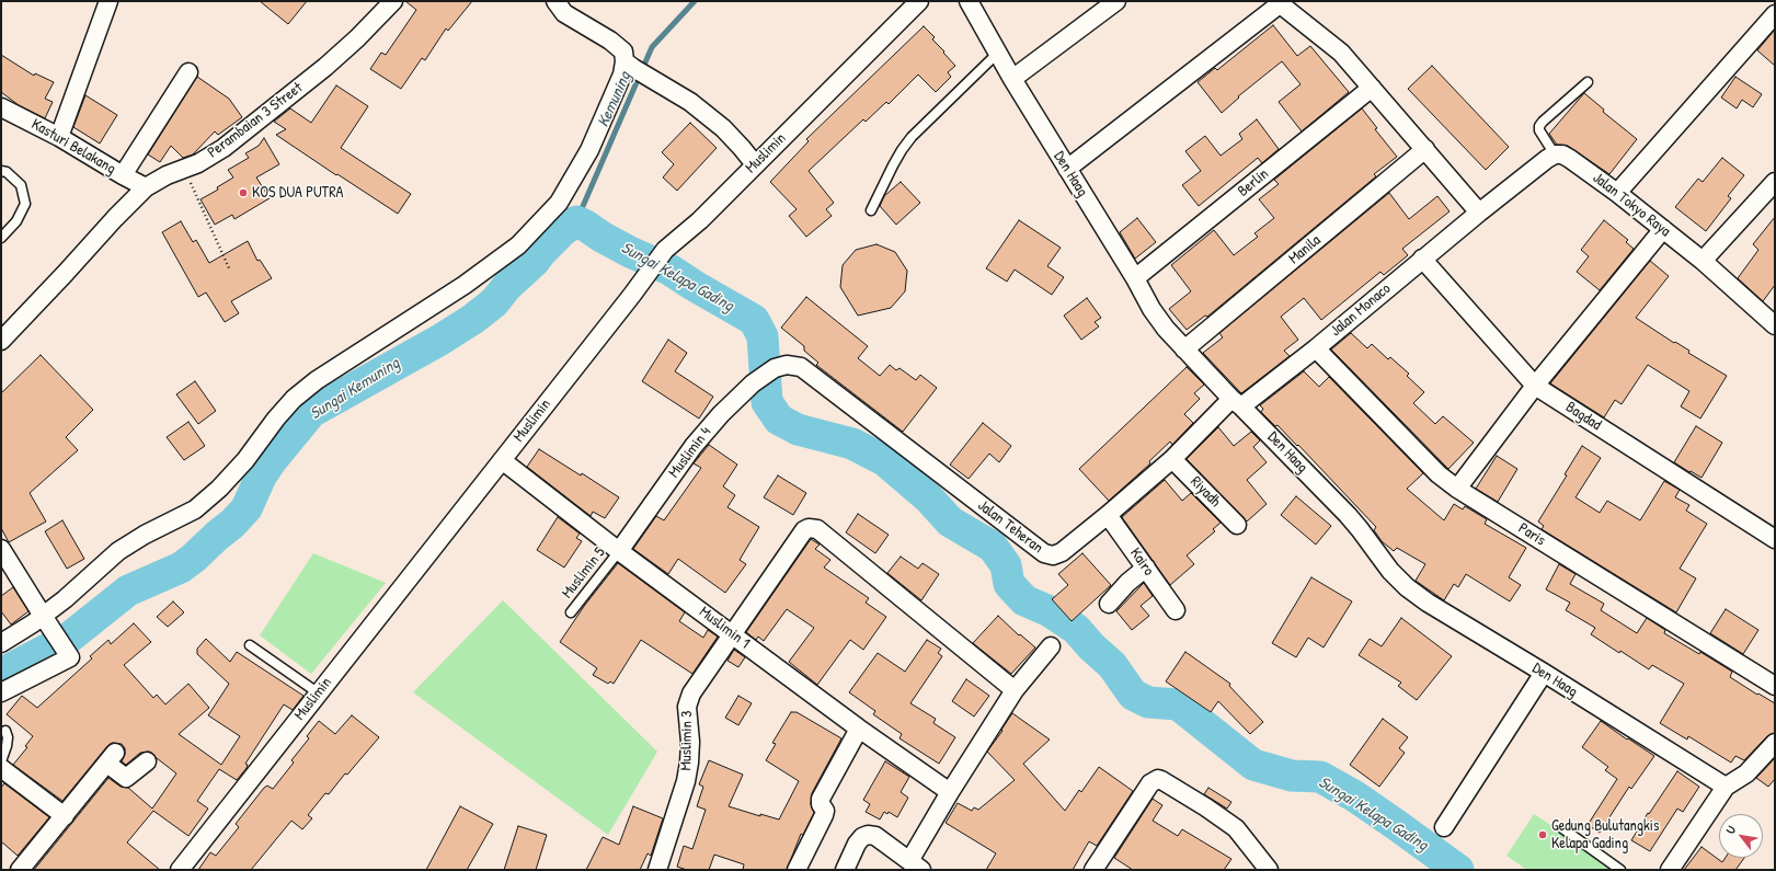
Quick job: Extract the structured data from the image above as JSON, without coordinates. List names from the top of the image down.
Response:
{
  "streets": {
    "street": [
      "Perambaian 3 Street",
      "Kasturi Belakang",
      "Muslimin",
      "Den Haag",
      "Berlin",
      "Jalan Tokyo Raya",
      "Manila",
      "Jalan Monaco",
      "Bagdad",
      "Muslimin 4",
      "Riyadh",
      "Jalan Teheran",
      "Paris",
      "Kairo",
      "Muslimin 1",
      "Muslimin 3"
    ],
    "lane": ["Muslimin 5"]
  },
  "crossings": [
    ["Perambaian 3 Street", "Kasturi Belakang"],
    ["Muslimin", "Muslimin 1"],
    ["Den Haag", "Berlin"],
    ["Den Haag", "Manila"],
    ["Den Haag", "Jalan Monaco"],
    ["Den Haag", "Jalan Teheran"],
    ["Jalan Monaco", "Bagdad"],
    ["Jalan Monaco", "Jalan Teheran"],
    ["Jalan Monaco", "Paris"],
    ["Muslimin 4", "Jalan Teheran"],
    ["Muslimin 4", "Muslimin 5"],
    ["Muslimin 4", "Muslimin 1"],
    ["Riyadh", "Jalan Teheran"],
    ["Jalan Teheran", "Kairo"],
    ["Muslimin 5", "Muslimin 1"],
    ["Muslimin 1", "Muslimin 3"]
  ],
  "water": ["Kemuning", "Sungai Kelapa Gading", "Sungai Kemuning"],
  "places": ["KOS DUA PUTRA", "Gedung Bulutangkis Kelapa Gading"],
  "north": "top left"
}
